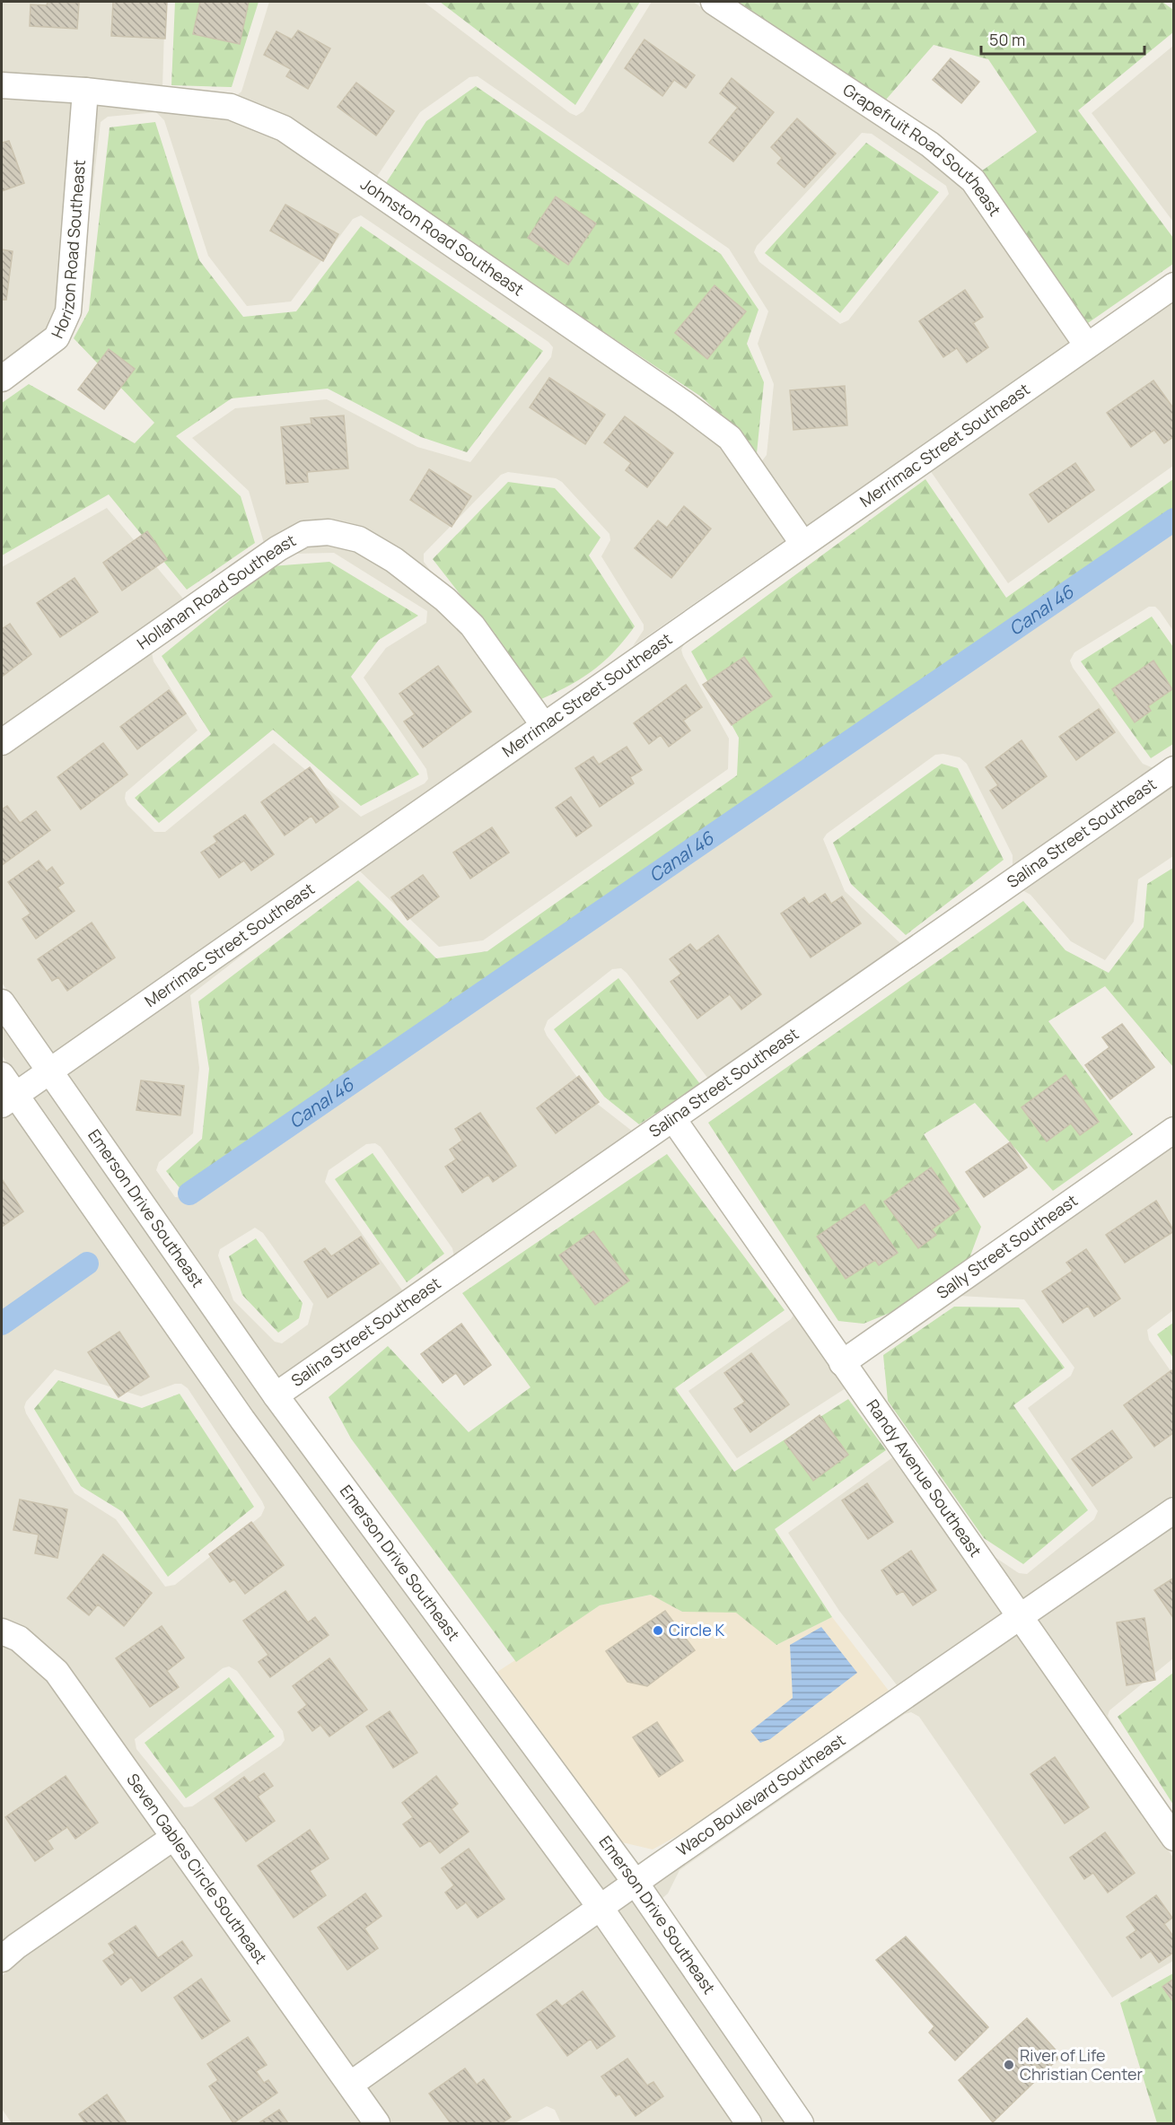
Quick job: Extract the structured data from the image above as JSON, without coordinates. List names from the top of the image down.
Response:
{
  "streets": {
    "street": [
      "Grapefruit Road Southeast",
      "Johnston Road Southeast",
      "Horizon Road Southeast",
      "Merrimac Street Southeast",
      "Hollahan Road Southeast",
      "Salina Street Southeast",
      "Emerson Drive Southeast",
      "Sally Street Southeast",
      "Randy Avenue Southeast",
      "Waco Boulevard Southeast",
      "Seven Gables Circle Southeast"
    ]
  },
  "crossings": [
    ["Grapefruit Road Southeast", "Merrimac Street Southeast"],
    ["Johnston Road Southeast", "Horizon Road Southeast"],
    ["Johnston Road Southeast", "Merrimac Street Southeast"],
    ["Merrimac Street Southeast", "Hollahan Road Southeast"],
    ["Merrimac Street Southeast", "Emerson Drive Southeast"],
    ["Salina Street Southeast", "Emerson Drive Southeast"],
    ["Salina Street Southeast", "Randy Avenue Southeast"],
    ["Emerson Drive Southeast", "Waco Boulevard Southeast"],
    ["Sally Street Southeast", "Randy Avenue Southeast"],
    ["Randy Avenue Southeast", "Waco Boulevard Southeast"],
    ["Waco Boulevard Southeast", "Seven Gables Circle Southeast"]
  ],
  "water": ["Canal 46"],
  "places": ["Circle K", "River of Life Christian Center"],
  "scale_bar": "50 m"
}
